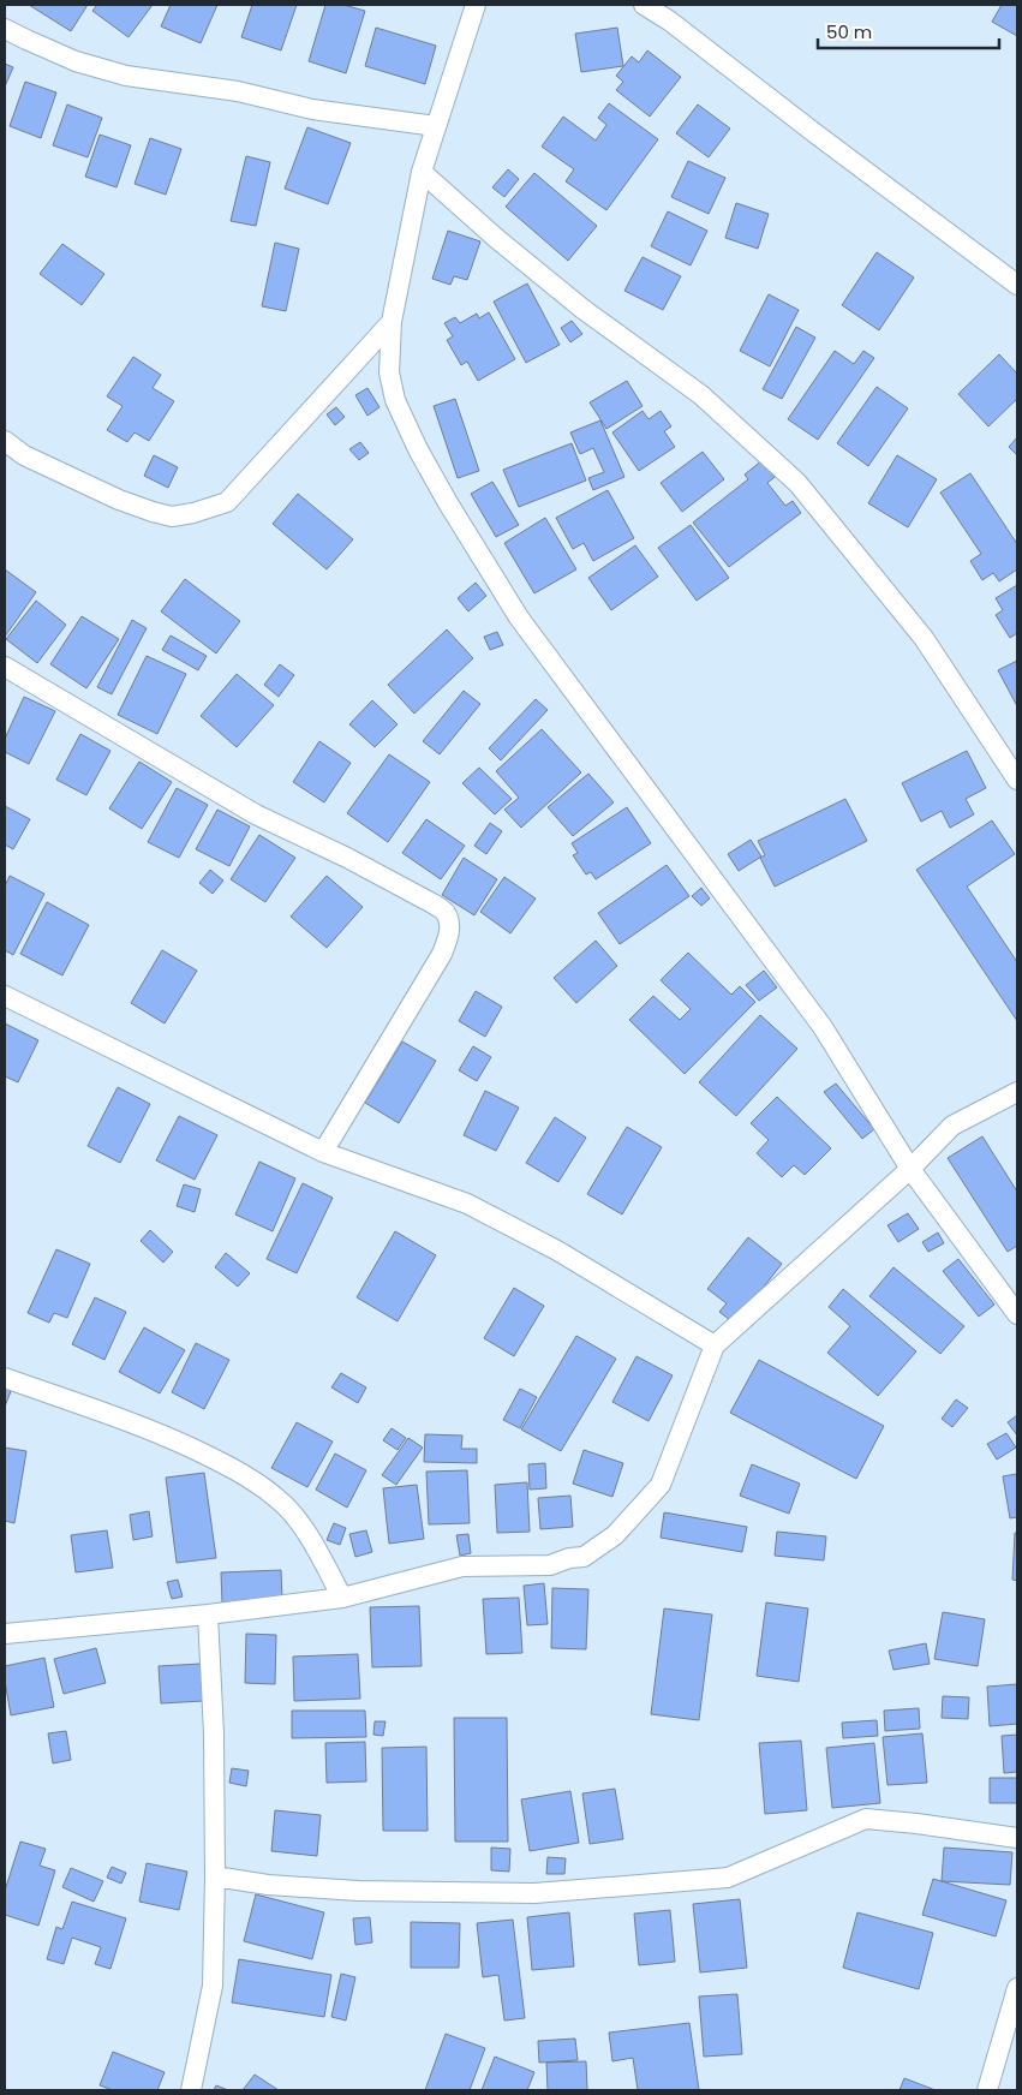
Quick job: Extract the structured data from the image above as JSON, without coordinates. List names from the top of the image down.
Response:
{
  "scale_bar": "50 m"
}
